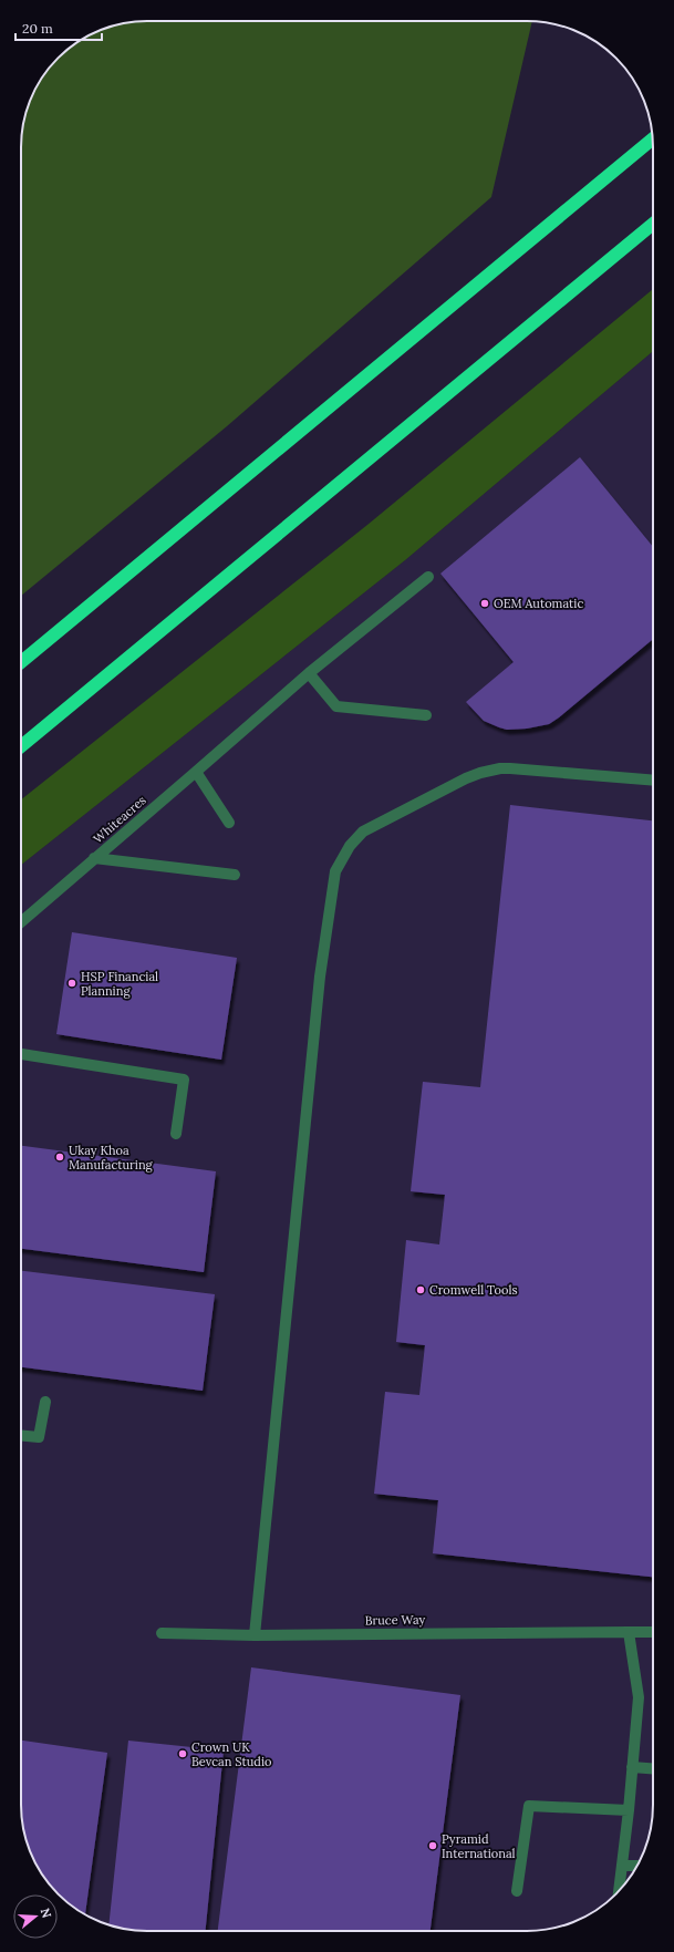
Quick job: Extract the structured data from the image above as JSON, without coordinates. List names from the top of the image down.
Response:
{
  "streets": {
    "lane": ["Whiteacres", "Bruce Way"]
  },
  "places": [
    "OEM Automatic",
    "HSP Financial Planning",
    "Ukay Khoa Manufacturing",
    "Cromwell Tools",
    "Crown UK Bevcan Studio",
    "Pyramid International"
  ],
  "scale_bar": "20 m",
  "north": "right"
}
